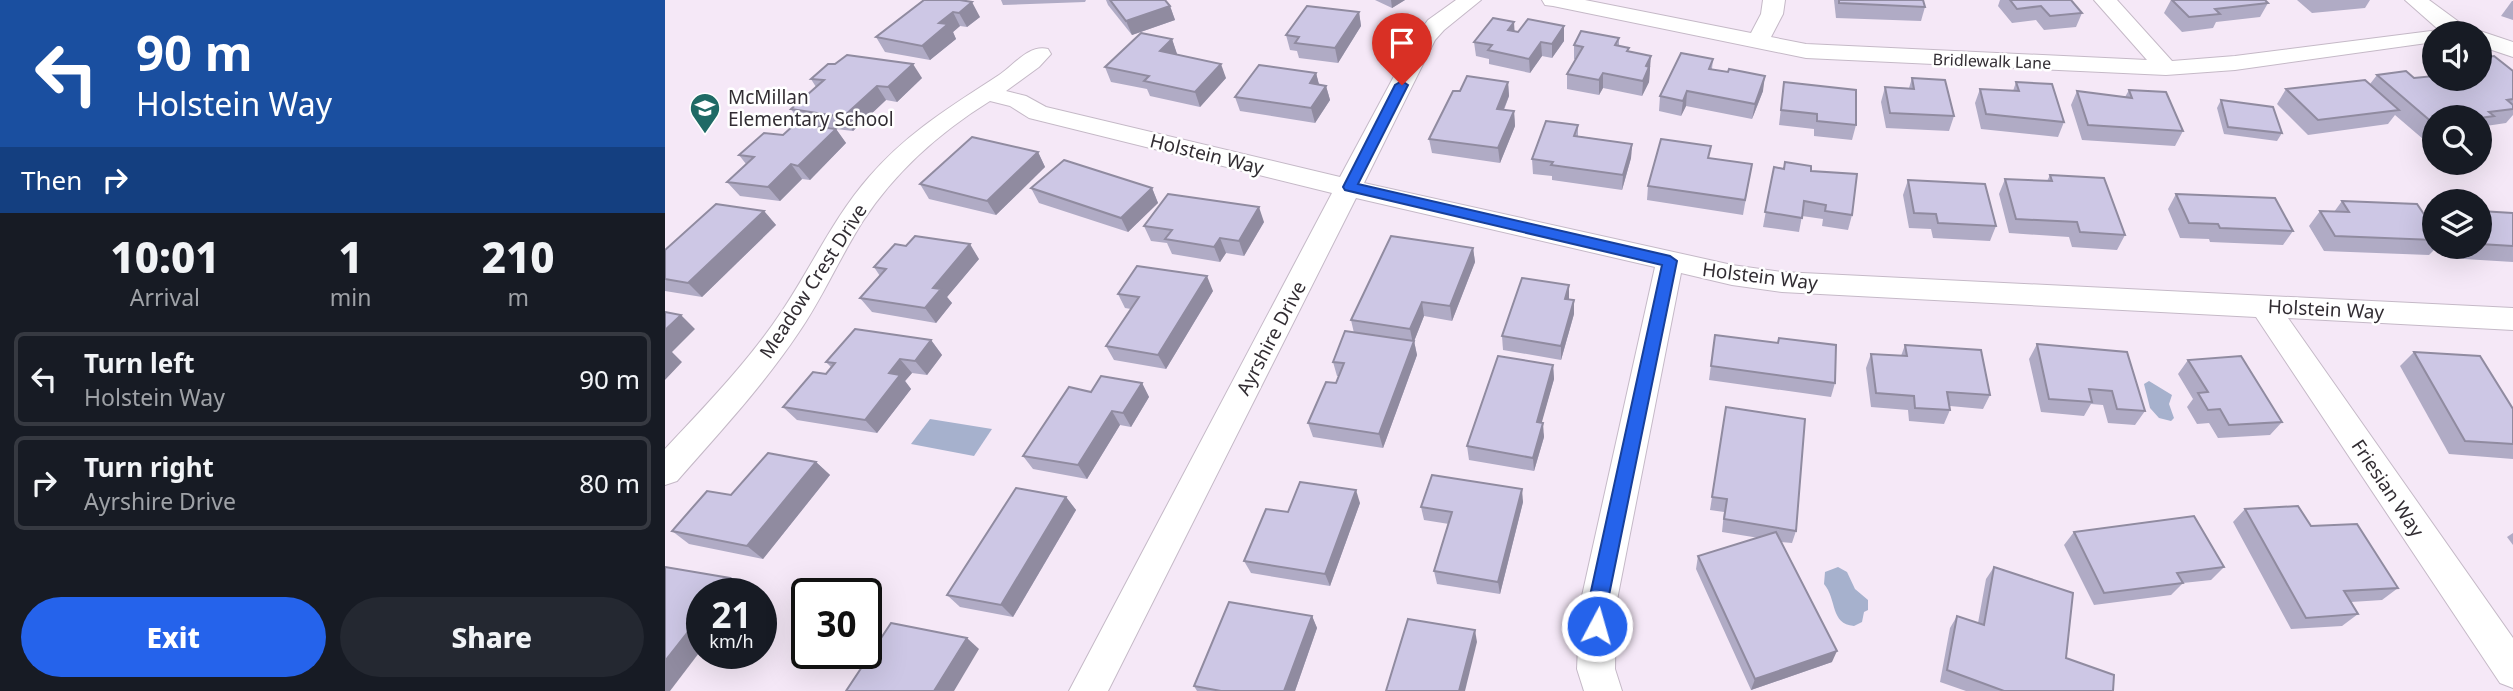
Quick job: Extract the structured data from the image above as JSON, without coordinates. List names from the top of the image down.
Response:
{
  "streets": {
    "street": [
      "Bridlewalk Lane",
      "Holstein Way",
      "Meadow Crest Drive",
      "Ayrshire Drive",
      "Friesian Way"
    ]
  },
  "crossings": [
    ["Holstein Way", "Meadow Crest Drive"],
    ["Holstein Way", "Ayrshire Drive"],
    ["Holstein Way", "Friesian Way"]
  ],
  "places": {
    "school or university": ["McMillan Elementary School"]
  },
  "page": {
    "turn": ["90 m", "Holstein Way"],
    "then": "Then",
    "eta": [
      "10:01",
      "Arrival",
      "1",
      "min",
      "210",
      "m"
    ],
    "list": [
      {
        "name": "Turn left",
        "note": "Holstein Way",
        "value": "90 m"
      },
      {
        "name": "Turn right",
        "note": "Ayrshire Drive",
        "value": "80 m"
      }
    ],
    "speed": "21 km/h",
    "limit": "30",
    "buttons": ["Exit", "Share"]
  }
}
